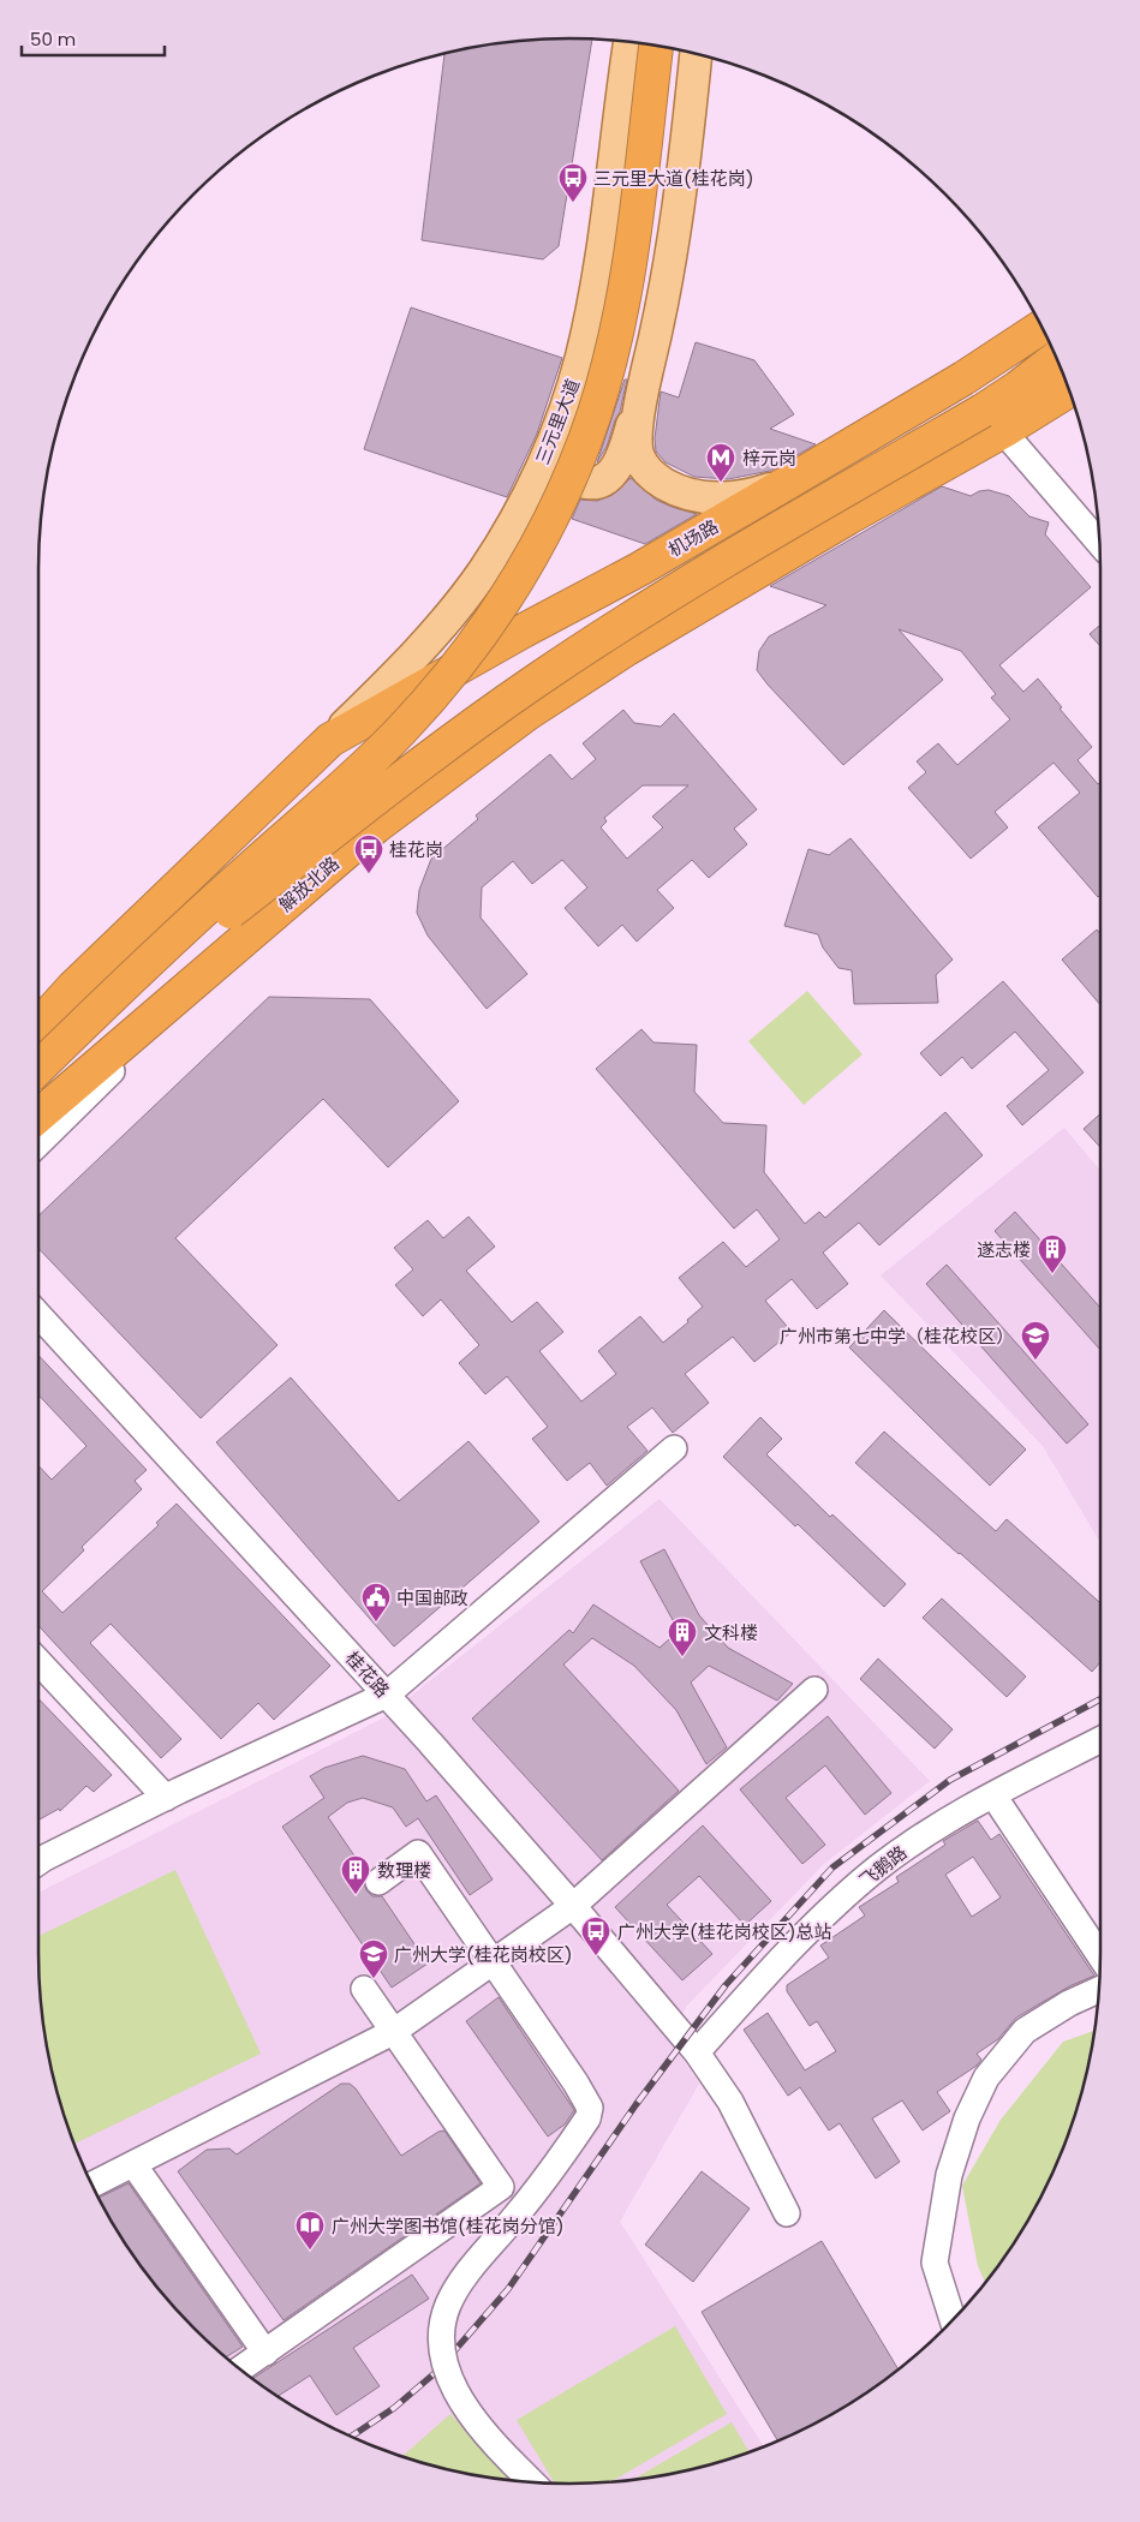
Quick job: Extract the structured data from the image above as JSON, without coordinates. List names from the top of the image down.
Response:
{
  "streets": {
    "highway": ["机场路", "解放北路"],
    "main road": ["三元里大道"],
    "street": ["桂花路", "飞鹅路"]
  },
  "crossings": [
    ["三元里大道", "机场路"],
    ["桂花路", "飞鹅路"]
  ],
  "places": {
    "bus stop": ["三元里大道(桂花岗)", "桂花岗", "广州大学(桂花岗校区)总站"],
    "metro station": ["梓元岗"],
    "building": ["遂志楼", "文科楼", "数理楼"],
    "school or university": ["广州市第七中学（桂花校区）", "广州大学(桂花岗校区)"],
    "public building": ["中国邮政"],
    "library": ["广州大学图书馆(桂花岗分馆)"]
  },
  "scale_bar": "50 m"
}
